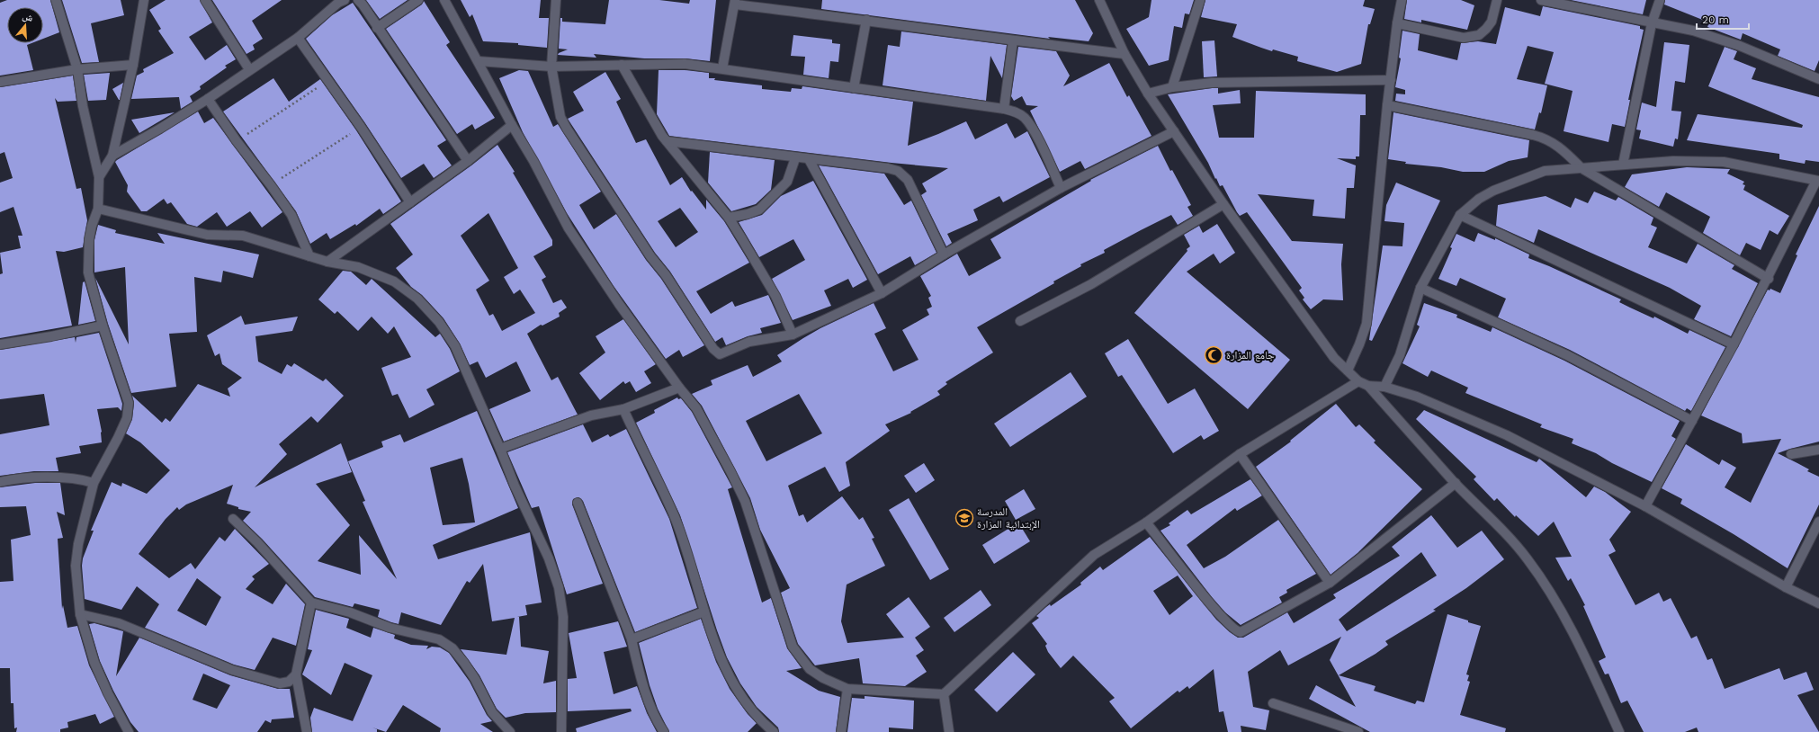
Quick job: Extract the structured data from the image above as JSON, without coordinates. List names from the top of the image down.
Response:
{
  "places": {
    "mosque": ["جامع المزارة"],
    "school or university": ["المدرسة الإبتدائية المزارة"]
  },
  "scale_bar": "20 m",
  "north": "top"
}
